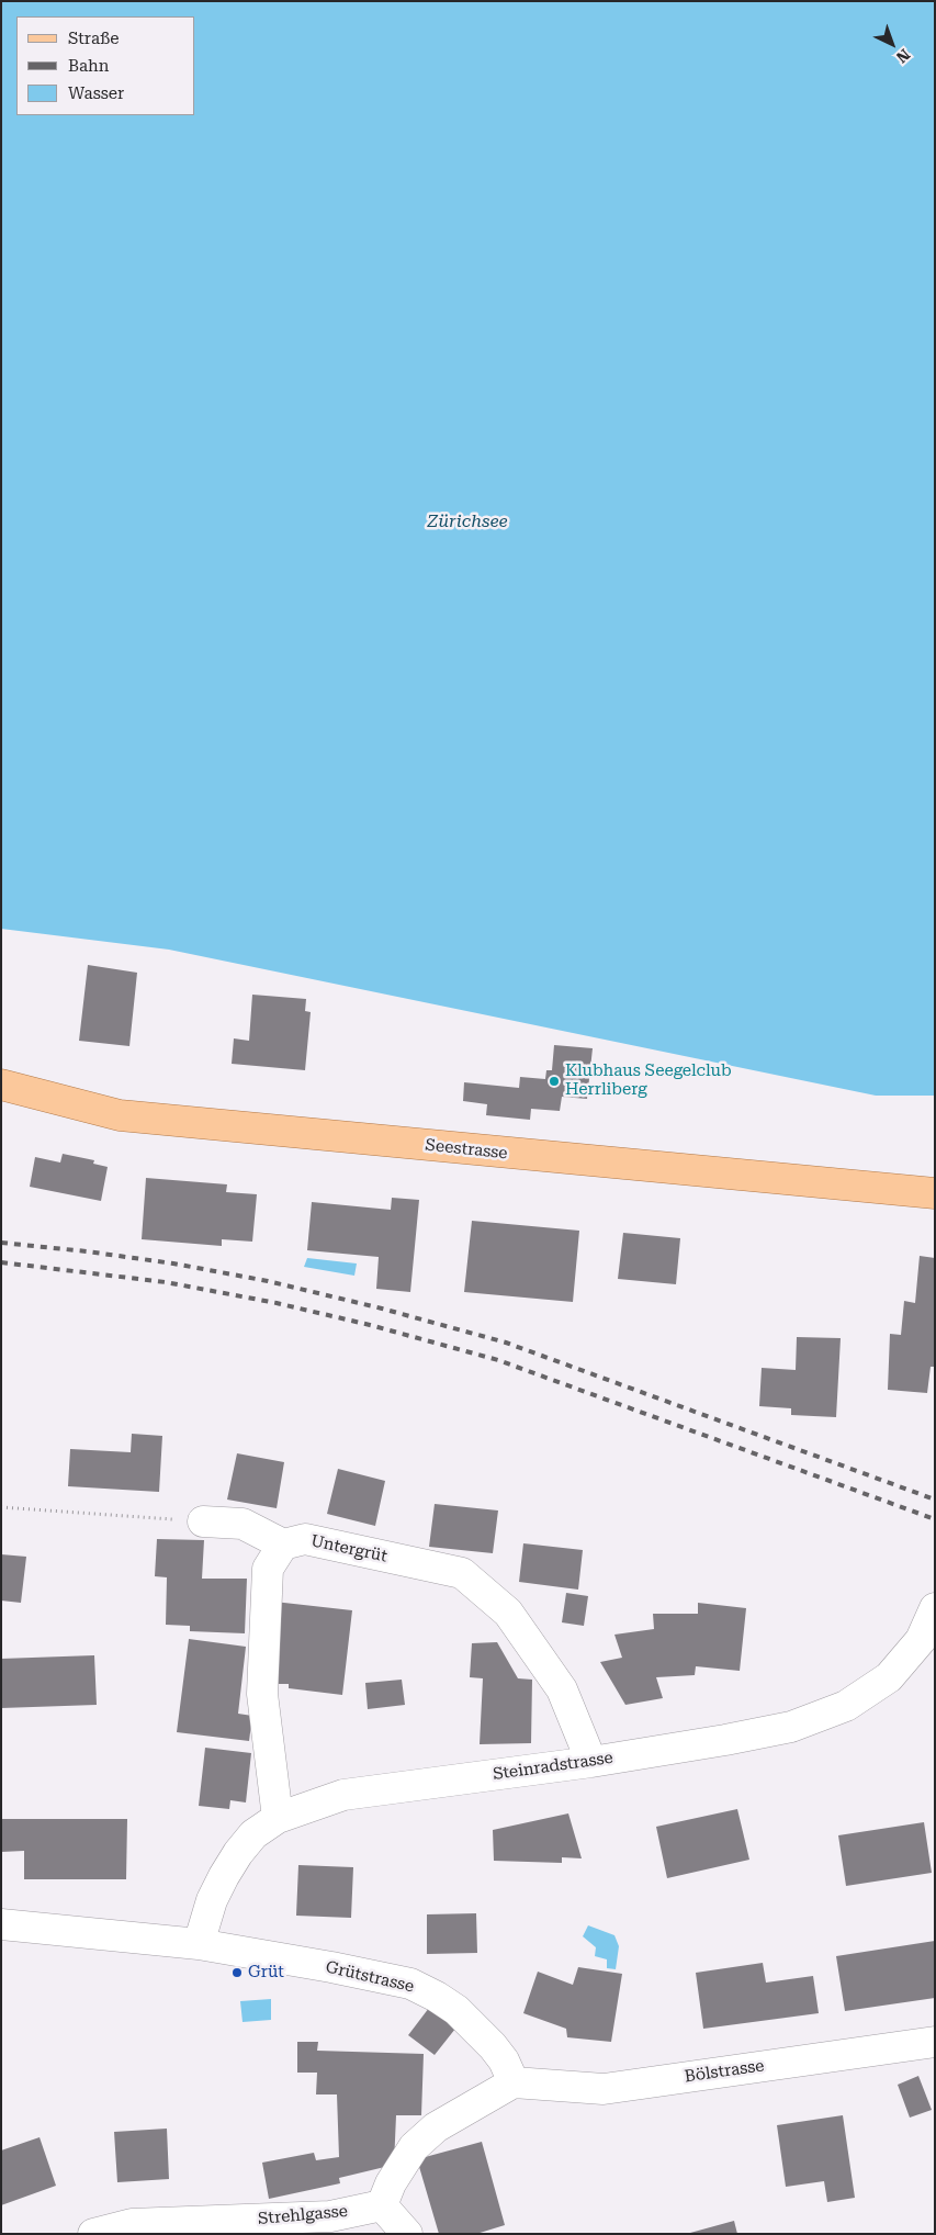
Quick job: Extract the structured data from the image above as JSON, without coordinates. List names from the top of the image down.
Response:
{
  "streets": {
    "main road": ["Seestrasse"],
    "street": [
      "Untergrüt",
      "Steinradstrasse",
      "Grütstrasse",
      "Bölstrasse",
      "Strehlgasse"
    ]
  },
  "crossings": [
    ["Untergrüt", "Steinradstrasse"],
    ["Steinradstrasse", "Grütstrasse"],
    ["Grütstrasse", "Bölstrasse"]
  ],
  "water": ["Zürichsee"],
  "places": ["Klubhaus Seegelclub Herrliberg", "Grüt"],
  "legend": ["Straße", "Bahn", "Wasser"],
  "north": "bottom right"
}
